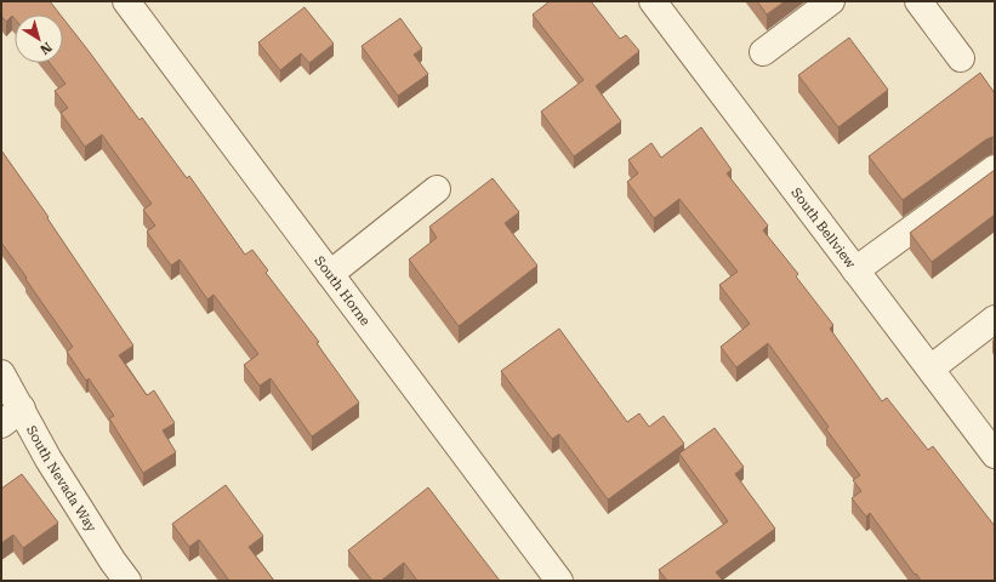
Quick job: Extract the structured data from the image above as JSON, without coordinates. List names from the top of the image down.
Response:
{
  "streets": {
    "street": ["South Bellview", "South Horne", "South Nevada Way"]
  },
  "north": "bottom right"
}
